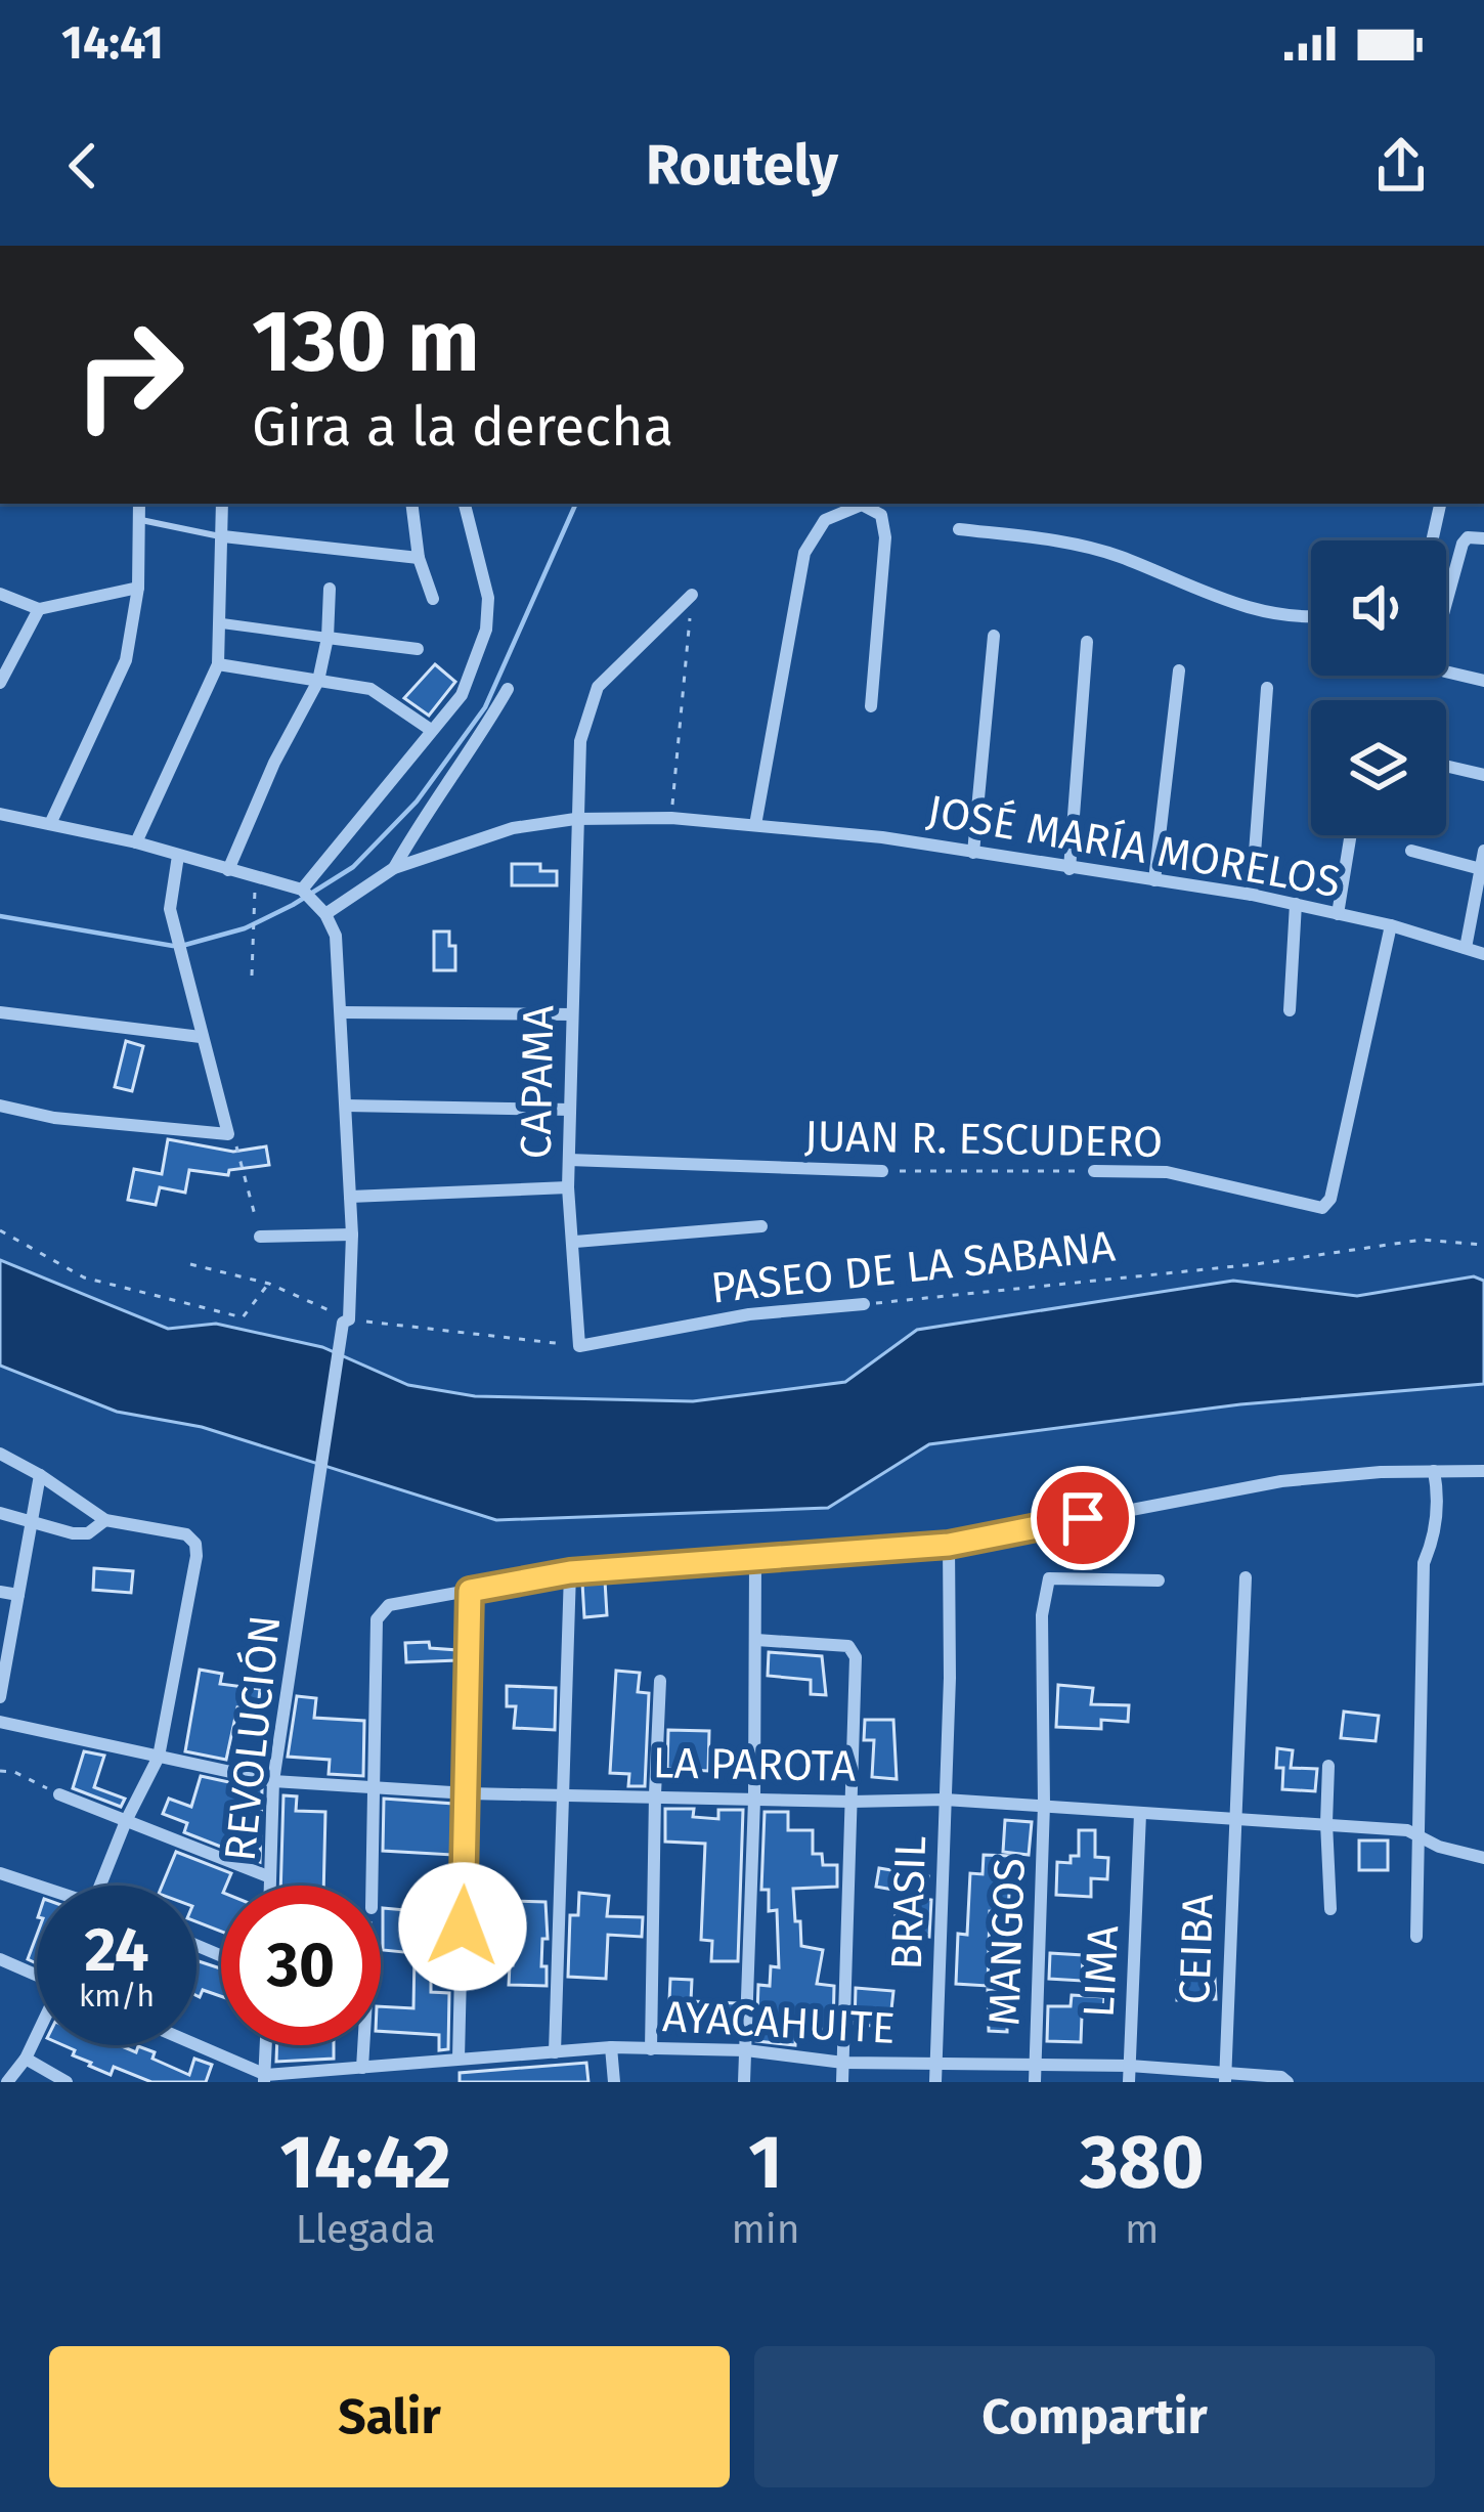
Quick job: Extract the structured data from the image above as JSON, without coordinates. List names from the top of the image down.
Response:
{
  "streets": {
    "street": [
      "JOSÉ MARÍA MORELOS",
      "CAPAMA",
      "JUAN R. ESCUDERO",
      "PASEO DE LA SABANA",
      "REVOLUCIÓN",
      "LA PAROTA",
      "BRASIL",
      "MANGOS",
      "CEIBA",
      "LIMA",
      "AYACAHUITE"
    ]
  },
  "crossings": [
    ["JOSÉ MARÍA MORELOS", "CAPAMA"],
    ["JOSÉ MARÍA MORELOS", "JUAN R. ESCUDERO"],
    ["CAPAMA", "JUAN R. ESCUDERO"],
    ["CAPAMA", "PASEO DE LA SABANA"],
    ["REVOLUCIÓN", "LA PAROTA"],
    ["LA PAROTA", "BRASIL"],
    ["LA PAROTA", "MANGOS"],
    ["LA PAROTA", "CEIBA"],
    ["LA PAROTA", "LIMA"],
    ["BRASIL", "AYACAHUITE"],
    ["MANGOS", "AYACAHUITE"],
    ["CEIBA", "AYACAHUITE"],
    ["LIMA", "AYACAHUITE"]
  ],
  "page": {
    "status": "14:41",
    "header": "Routely",
    "turn": ["130 m", "Gira a la derecha"],
    "speed": "24 km/h",
    "limit": "30",
    "eta": [
      "14:42",
      "Llegada",
      "1",
      "min",
      "380",
      "m"
    ],
    "buttons": ["Salir", "Compartir"]
  }
}
